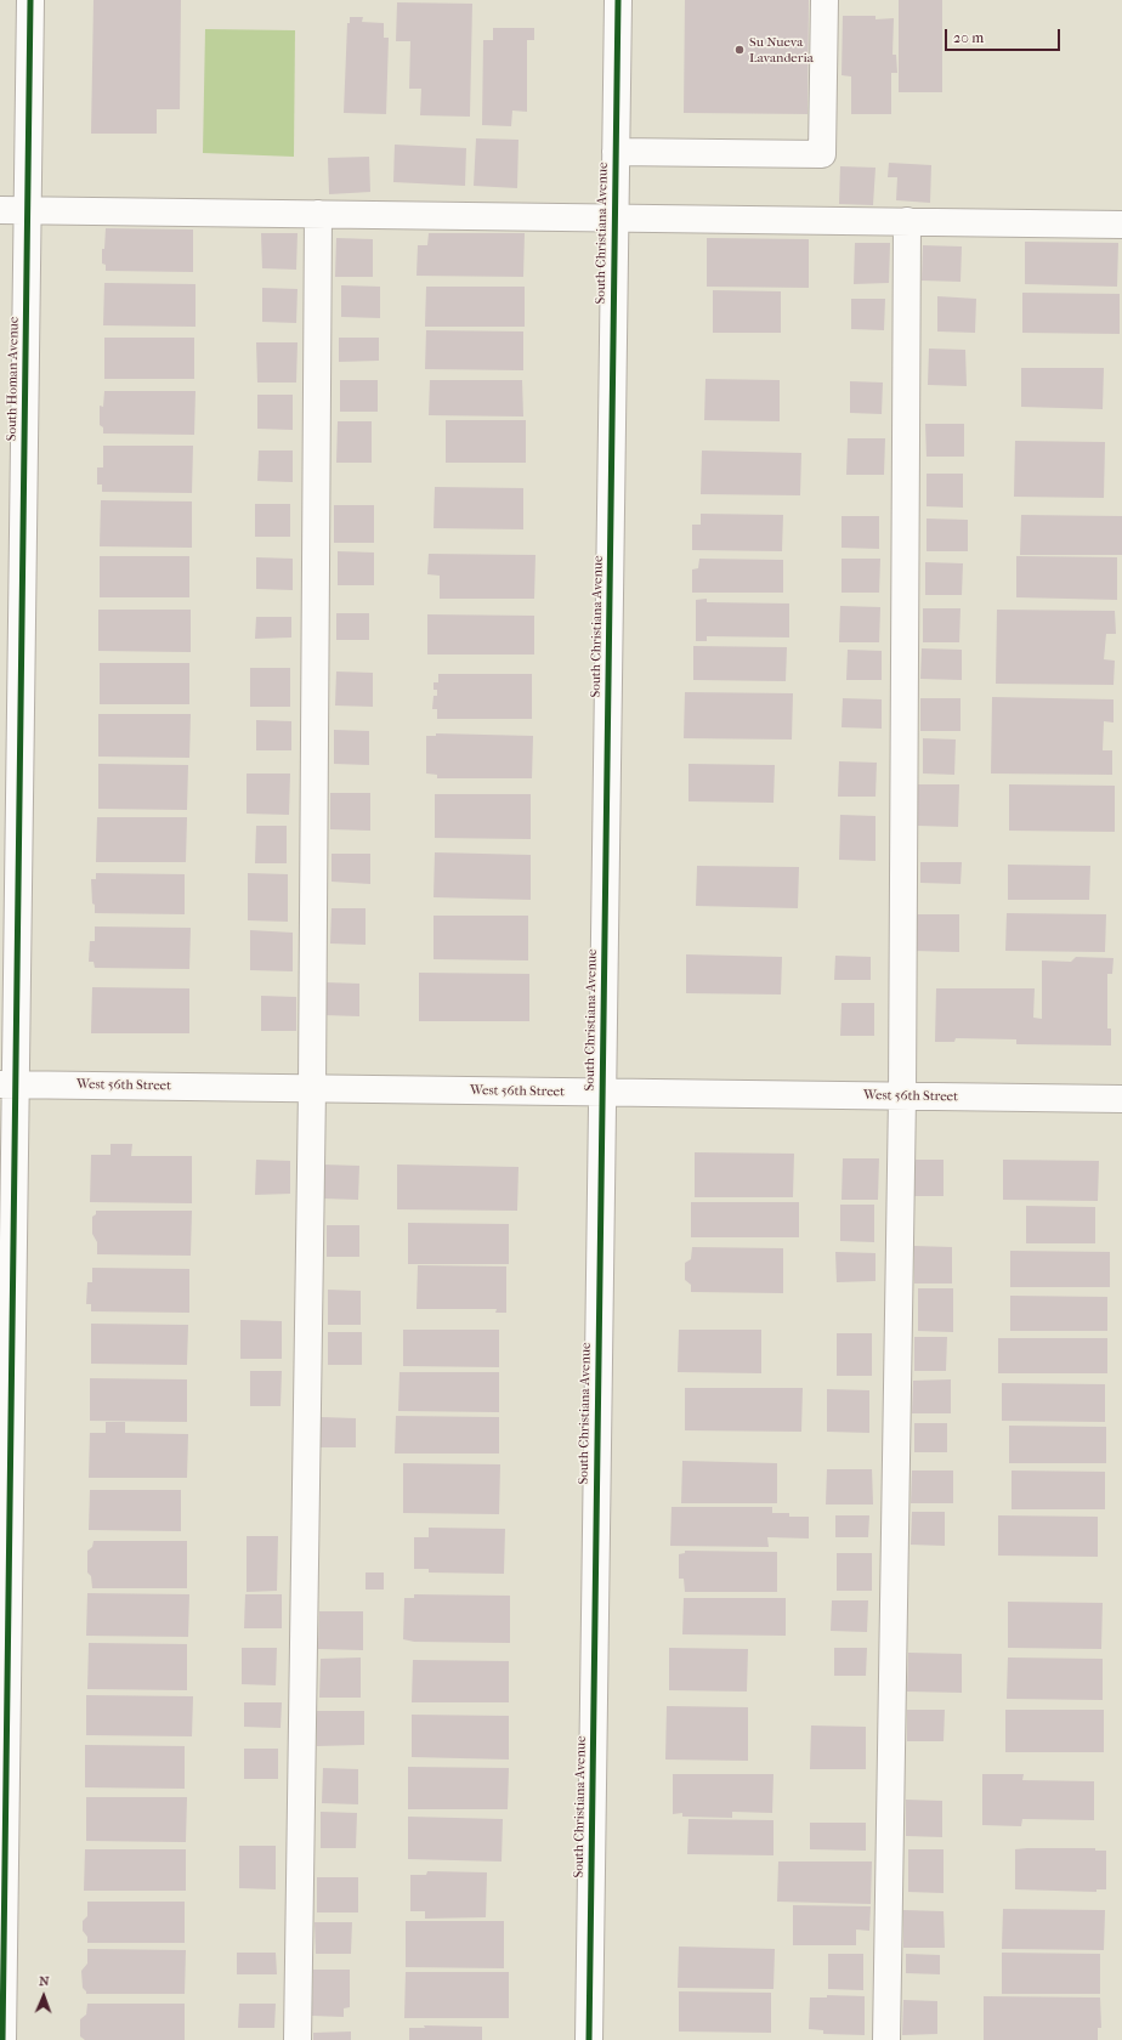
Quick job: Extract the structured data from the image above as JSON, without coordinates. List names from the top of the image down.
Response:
{
  "streets": {
    "street": ["South Christiana Avenue", "South Homan Avenue", "West 56th Street"]
  },
  "crossings": [
    ["South Christiana Avenue", "West 56th Street"],
    ["South Homan Avenue", "West 56th Street"]
  ],
  "places": ["Su Nueva Lavanderia"],
  "scale_bar": "20 m",
  "north": "top"
}
